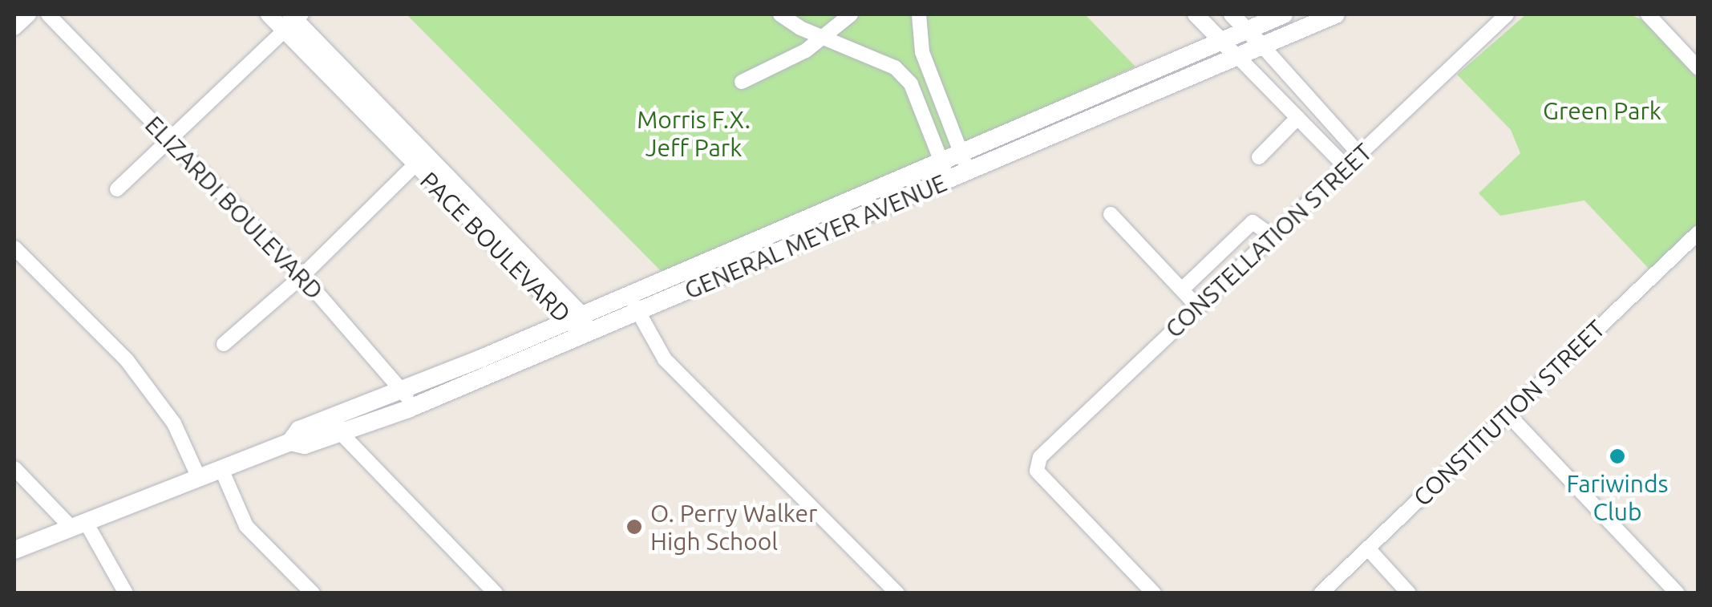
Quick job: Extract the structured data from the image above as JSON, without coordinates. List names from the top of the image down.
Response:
{
  "streets": {
    "main road": ["GENERAL MEYER AVENUE"],
    "street": [
      "ELIZARDI BOULEVARD",
      "CONSTELLATION STREET",
      "PACE BOULEVARD",
      "CONSTITUTION STREET"
    ]
  },
  "crossings": [
    ["ELIZARDI BOULEVARD", "GENERAL MEYER AVENUE"],
    ["GENERAL MEYER AVENUE", "PACE BOULEVARD"]
  ],
  "parks": ["Green Park", "Morris F.X. Jeff Park"],
  "places": ["Fariwinds Club", "O. Perry Walker High School"]
}
